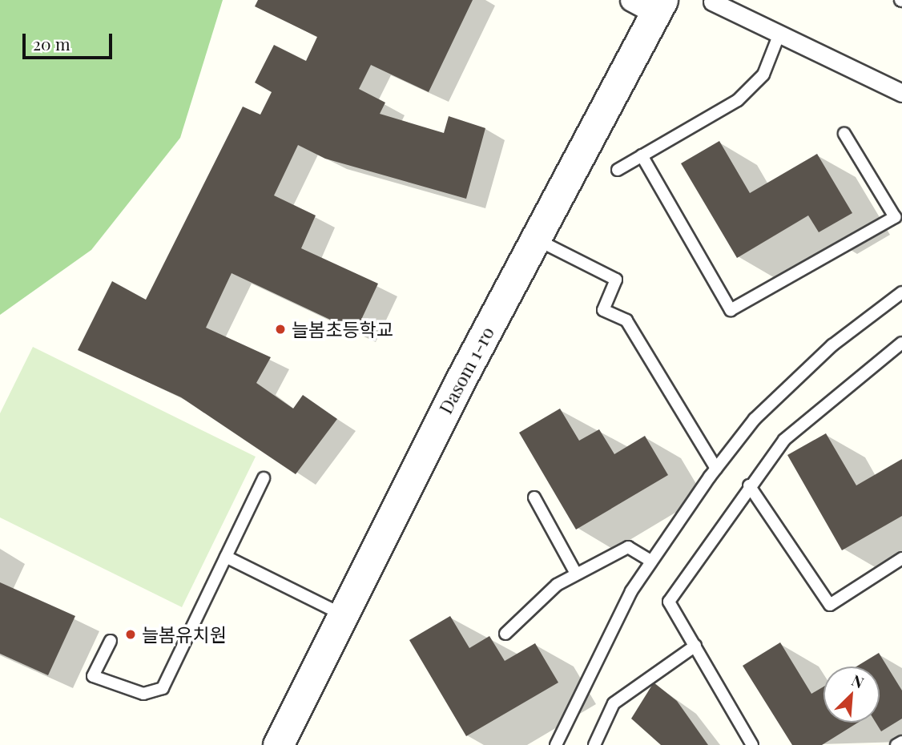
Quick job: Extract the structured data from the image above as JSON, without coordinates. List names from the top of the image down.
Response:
{
  "streets": {
    "street": ["Dasom 1-ro"]
  },
  "places": ["늘봄초등학교", "늘봄유치원"],
  "scale_bar": "20 m",
  "north": "top right"
}
